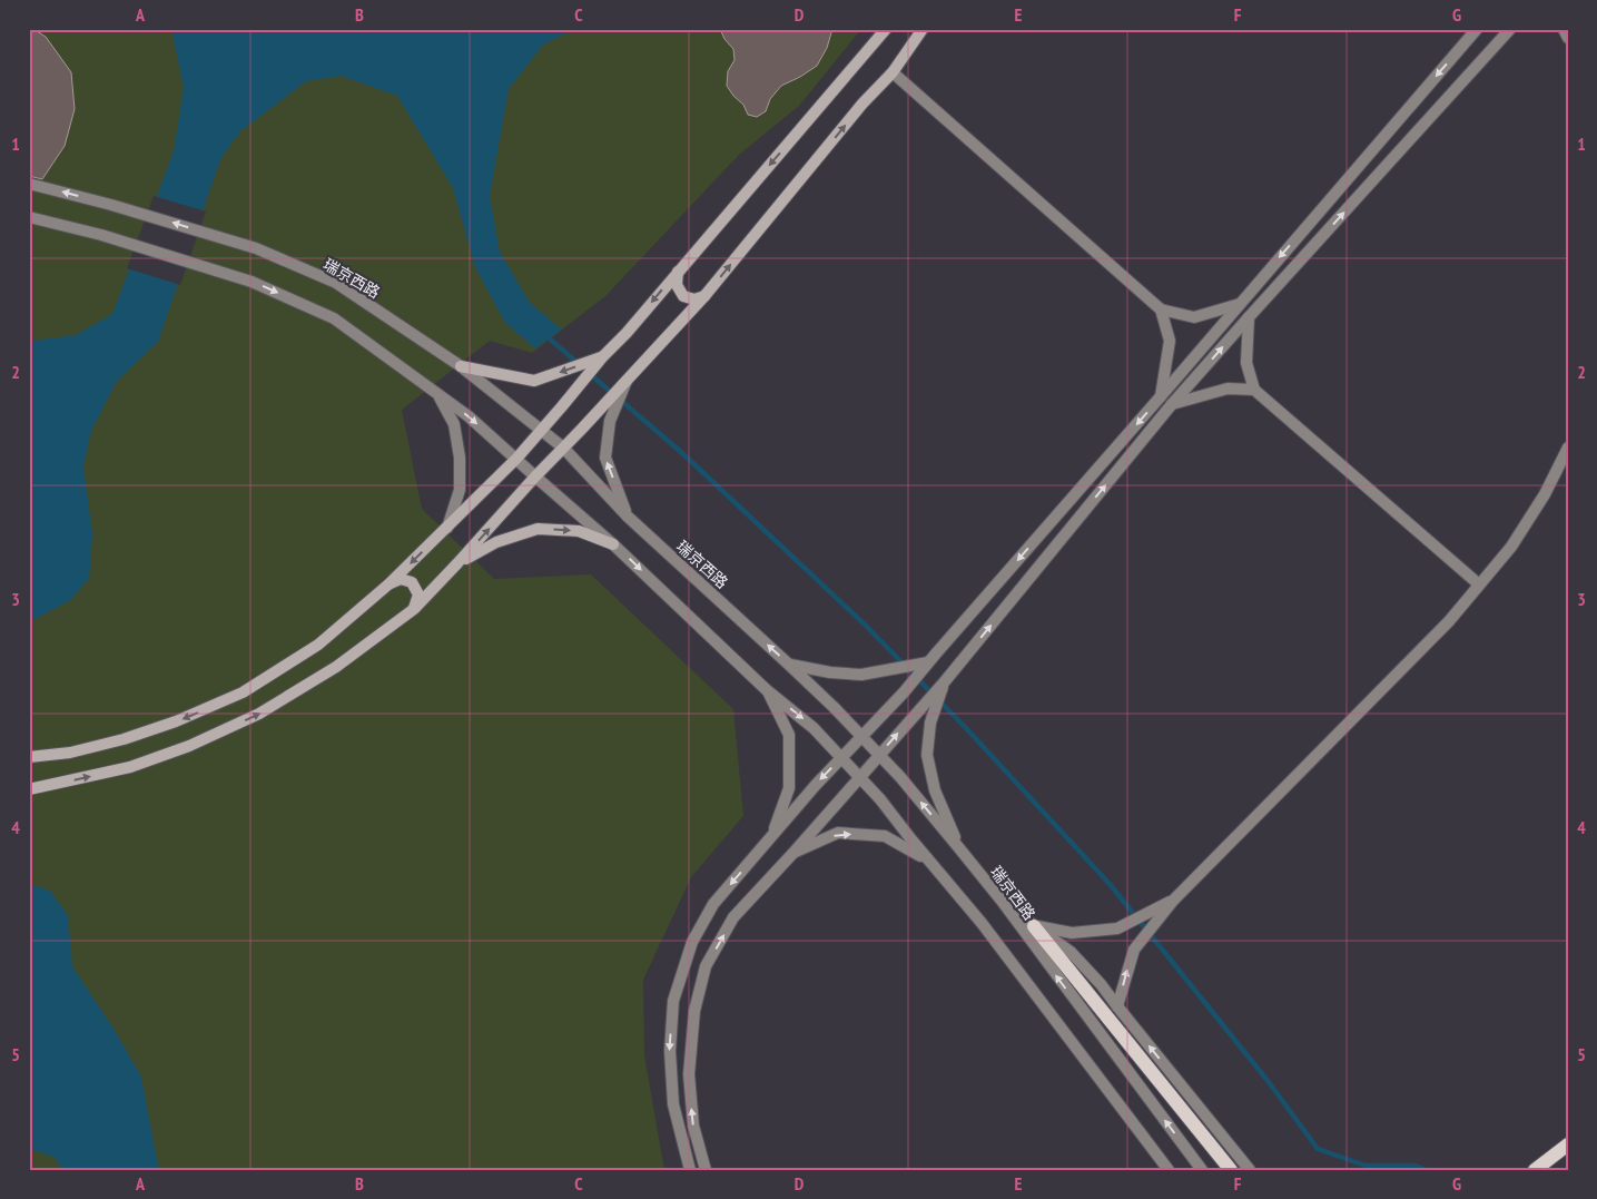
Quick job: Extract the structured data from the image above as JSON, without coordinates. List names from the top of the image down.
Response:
{
  "streets": {
    "street": ["瑞京西路"]
  },
  "grid": {
    "columns": [
      "A",
      "B",
      "C",
      "D",
      "E",
      "F",
      "G"
    ],
    "rows": [
      "1",
      "2",
      "3",
      "4",
      "5"
    ]
  }
}
